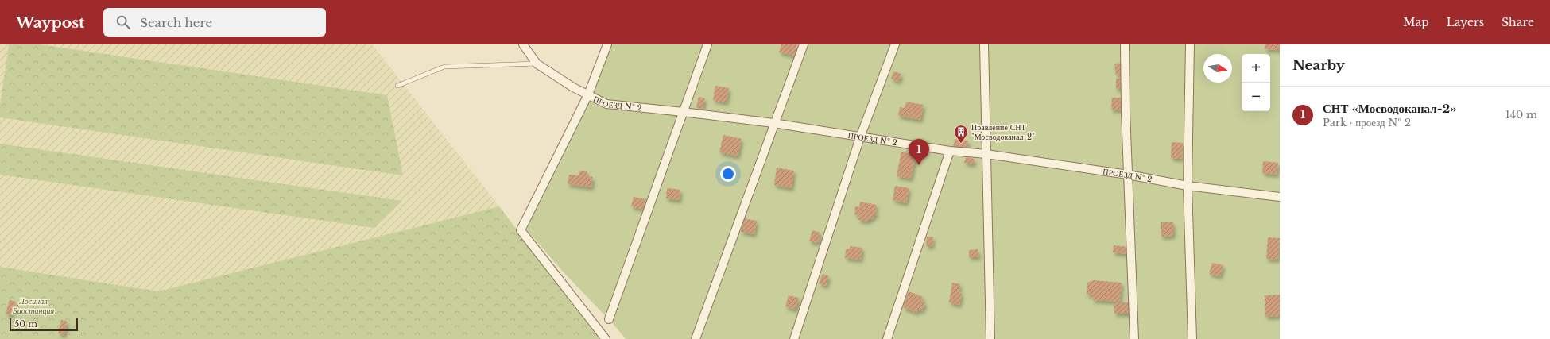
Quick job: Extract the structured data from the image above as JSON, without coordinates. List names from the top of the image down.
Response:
{
  "streets": {
    "street": ["ПРОЕЗД № 2"]
  },
  "parks": ["Лосиная Биостанция"],
  "places": {
    "building": ["Правление СНТ \"Мосводоканал-2\""]
  },
  "scale_bar": "50 m",
  "north": "right",
  "page": {
    "header": "Waypost",
    "search": "Search here",
    "nav": ["Map", "Layers", "Share"],
    "heading": "Nearby",
    "map_buttons": ["+", "−"],
    "list": [
      {
        "mark": "1",
        "name": "СНТ «Мосводоканал-2»",
        "note": "Park · проезд № 2",
        "value": "140 m"
      }
    ],
    "pins": "1",
    "scale": "50 m"
  }
}
